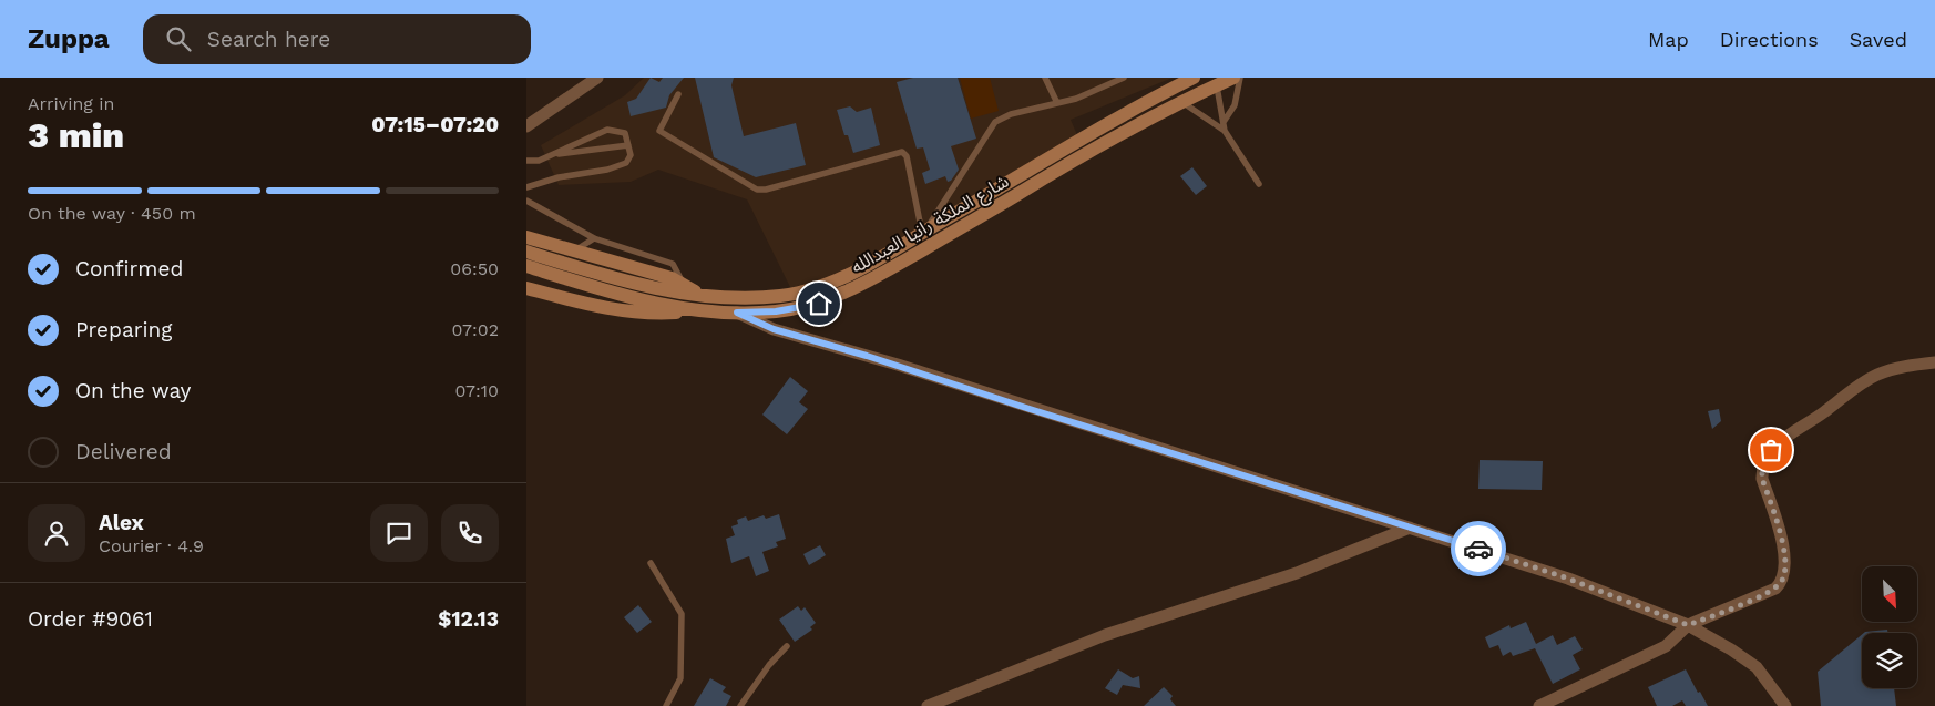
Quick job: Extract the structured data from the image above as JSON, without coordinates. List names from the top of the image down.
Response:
{
  "streets": {
    "main road": ["شارع الملكة رانيا العبدالله"]
  },
  "north": "bottom right",
  "page": {
    "header": "Zuppa",
    "search": "Search here",
    "nav": ["Map", "Directions", "Saved"],
    "heading": ["3 min", "Arriving in", "07:15–07:20"],
    "panel": [
      "Alex",
      "Courier · 4.9",
      "Order #9061",
      "$12.13"
    ],
    "bar": "On the way · 450 m",
    "list": [
      ["Confirmed", "06:50"],
      ["Preparing", "07:02"],
      ["On the way", "07:10"],
      "Delivered"
    ]
  }
}
